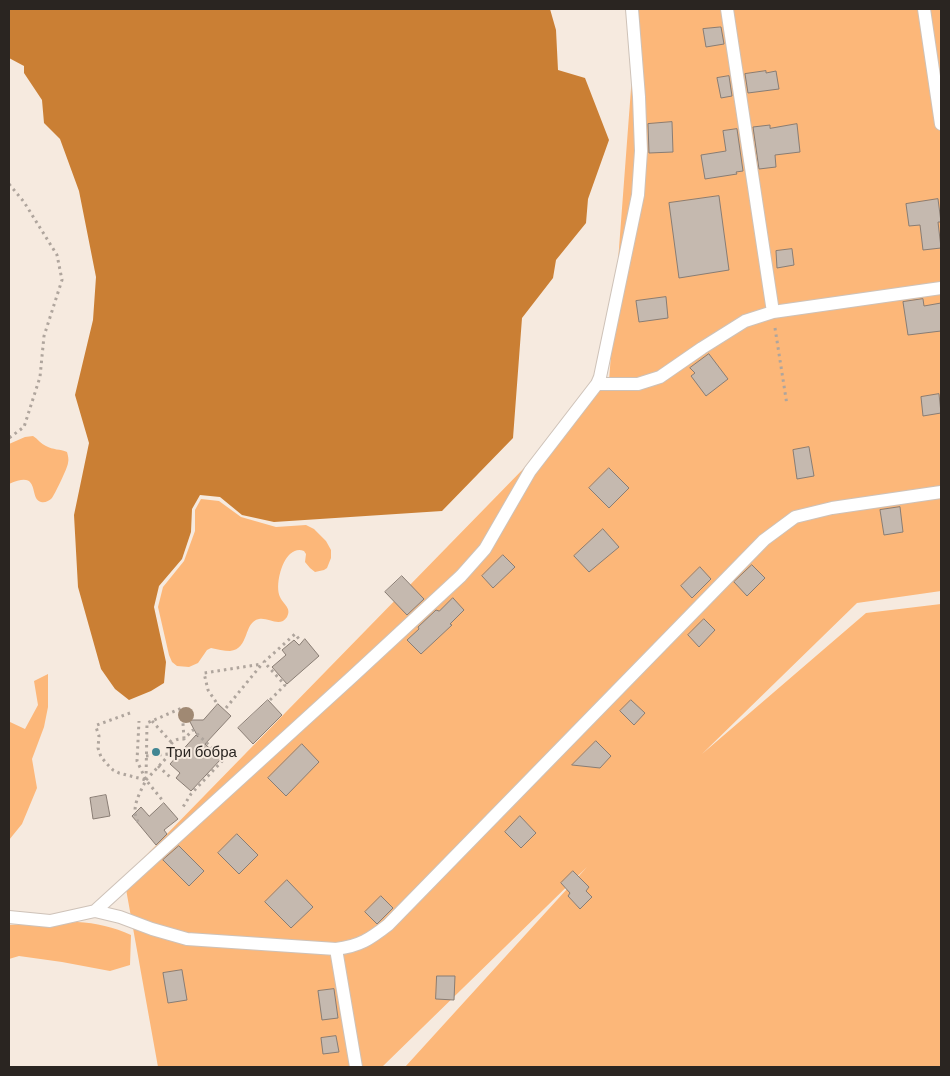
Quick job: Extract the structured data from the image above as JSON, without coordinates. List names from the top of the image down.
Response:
{
  "places": ["Три бобра"]
}
